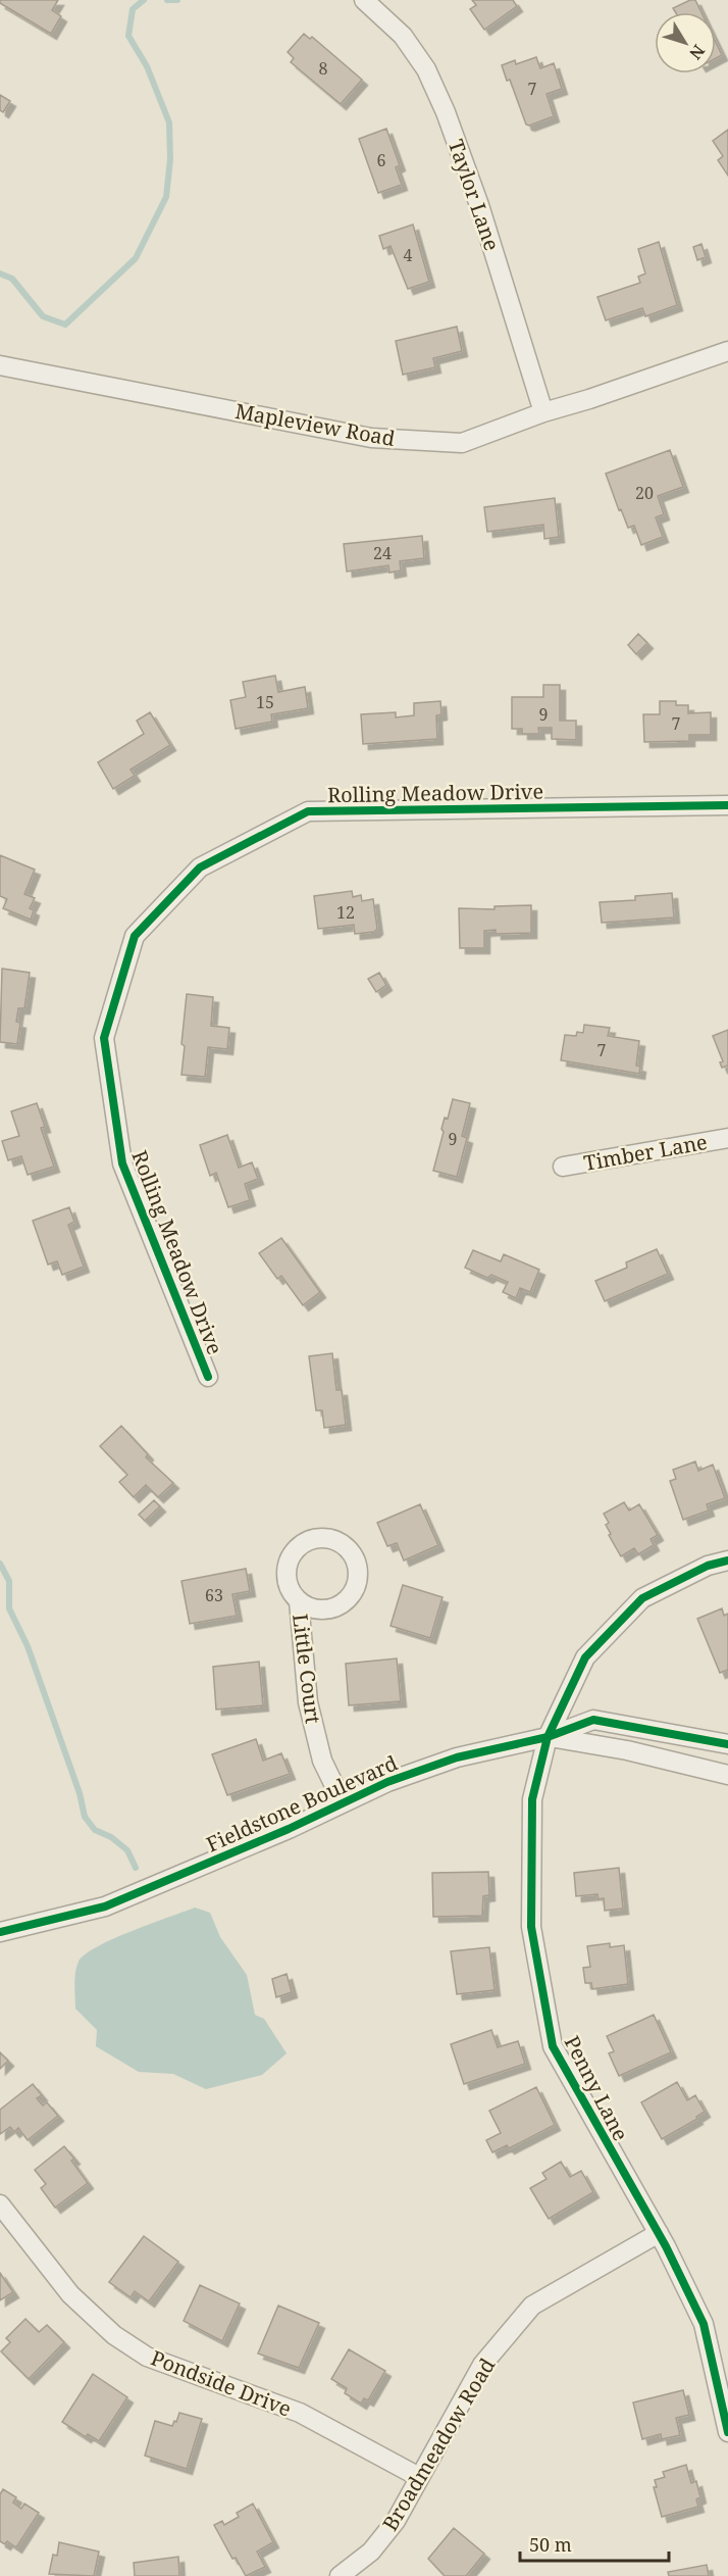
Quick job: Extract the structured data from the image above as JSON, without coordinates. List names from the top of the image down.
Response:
{
  "streets": {
    "street": [
      "Taylor Lane",
      "Mapleview Road",
      "Rolling Meadow Drive",
      "Timber Lane",
      "Little Court",
      "Fieldstone Boulevard",
      "Penny Lane",
      "Pondside Drive",
      "Broadmeadow Road"
    ]
  },
  "crossings": [
    ["Taylor Lane", "Mapleview Road"],
    ["Little Court", "Fieldstone Boulevard"],
    ["Fieldstone Boulevard", "Penny Lane"],
    ["Penny Lane", "Broadmeadow Road"],
    ["Pondside Drive", "Broadmeadow Road"]
  ],
  "house_numbers": [
    "8",
    "7",
    "6",
    "4",
    "20",
    "24",
    "15",
    "9",
    "7",
    "12",
    "7",
    "9",
    "63"
  ],
  "scale_bar": "50 m",
  "north": "bottom right"
}
